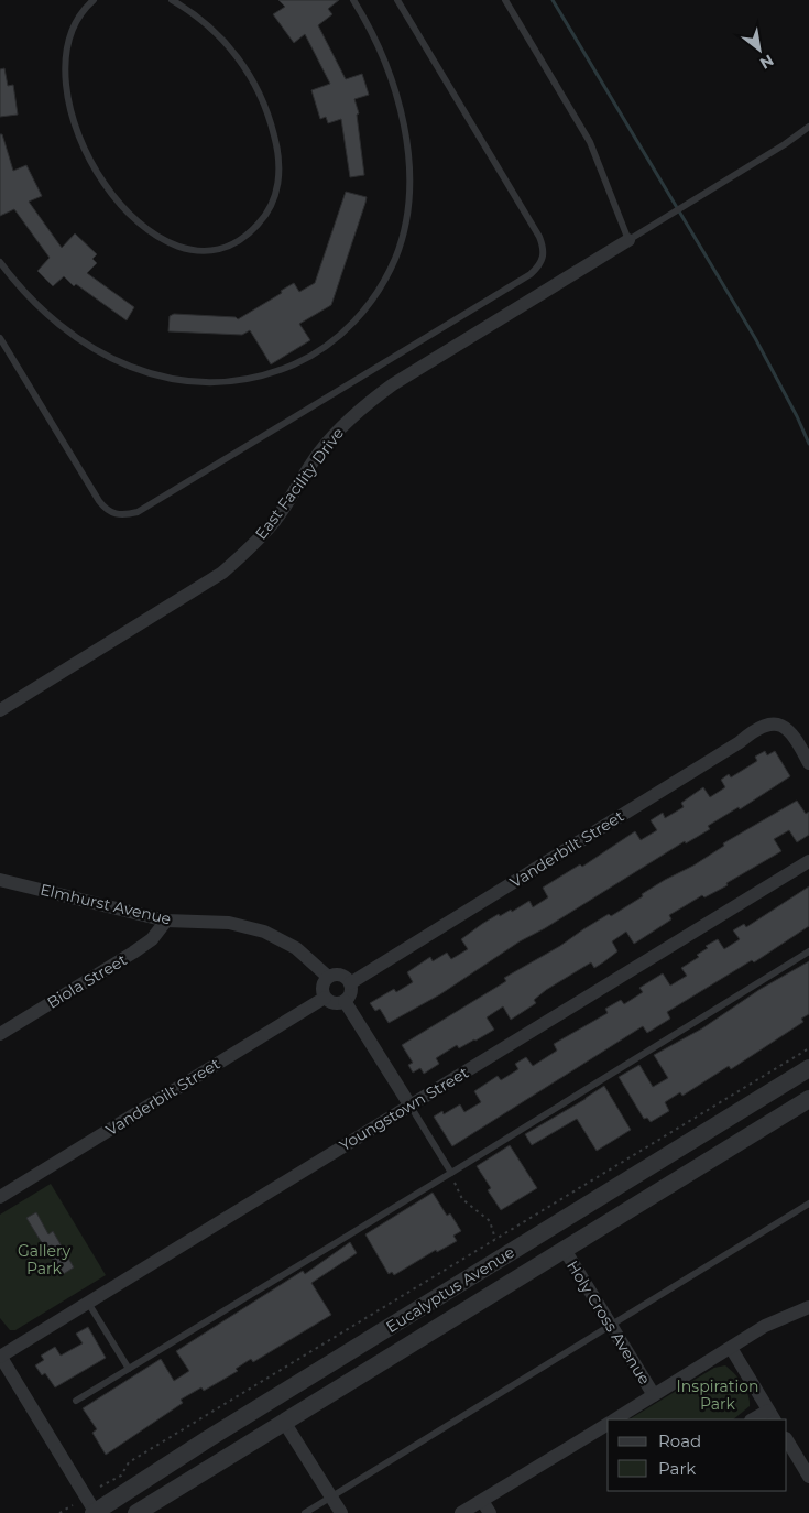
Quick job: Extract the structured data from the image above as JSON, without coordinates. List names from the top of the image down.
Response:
{
  "streets": {
    "street": [
      "East Facility Drive",
      "Vanderbilt Street",
      "Elmhurst Avenue",
      "Biola Street",
      "Youngstown Street",
      "Eucalyptus Avenue",
      "Holy Cross Avenue"
    ]
  },
  "crossings": [
    ["Vanderbilt Street", "Elmhurst Avenue"],
    ["Elmhurst Avenue", "Biola Street"],
    ["Eucalyptus Avenue", "Holy Cross Avenue"]
  ],
  "parks": ["Gallery Park", "Inspiration Park"],
  "legend": ["Road", "Park"],
  "north": "bottom right"
}
